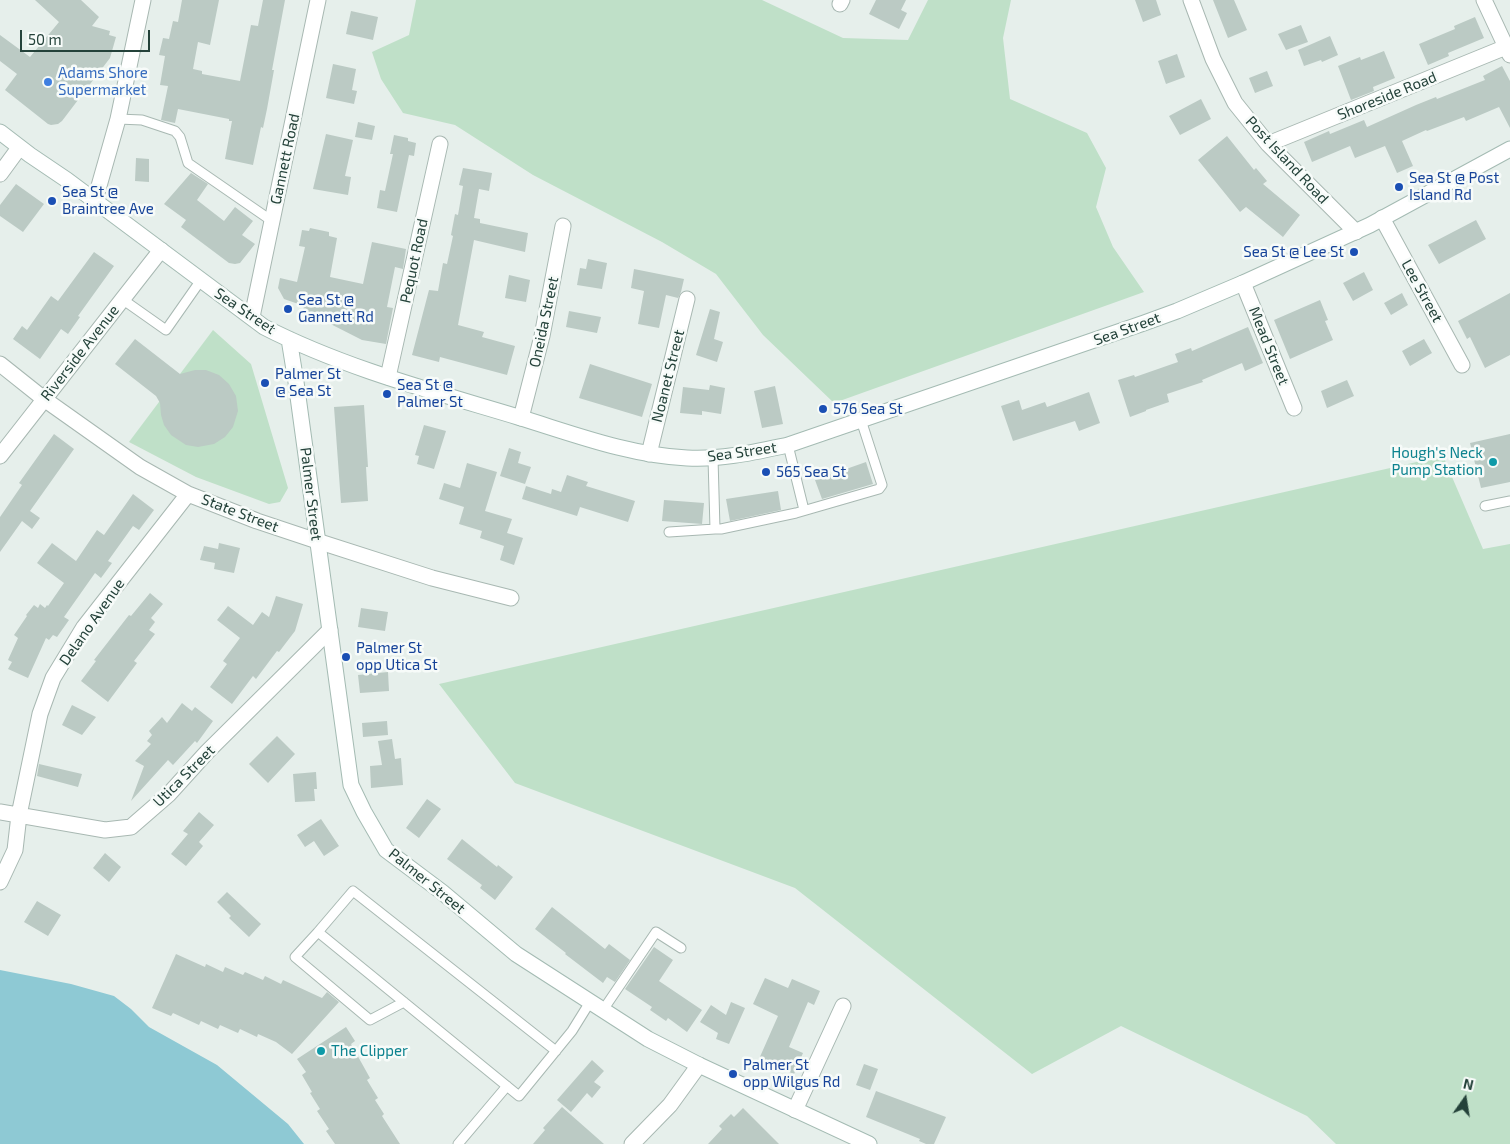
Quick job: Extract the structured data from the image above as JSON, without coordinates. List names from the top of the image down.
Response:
{
  "streets": {
    "street": [
      "Shoreside Road",
      "Gannett Road",
      "Post Island Road",
      "Pequot Road",
      "Lee Street",
      "Sea Street",
      "Oneida Street",
      "Mead Street",
      "Riverside Avenue",
      "Noanet Street",
      "Palmer Street",
      "State Street",
      "Delano Avenue",
      "Utica Street"
    ]
  },
  "crossings": [
    ["Shoreside Road", "Post Island Road"],
    ["Gannett Road", "Sea Street"],
    ["Post Island Road", "Sea Street"],
    ["Pequot Road", "Sea Street"],
    ["Lee Street", "Sea Street"],
    ["Sea Street", "Oneida Street"],
    ["Sea Street", "Mead Street"],
    ["Sea Street", "Riverside Avenue"],
    ["Sea Street", "Noanet Street"],
    ["Sea Street", "Palmer Street"],
    ["Riverside Avenue", "State Street"],
    ["Palmer Street", "State Street"],
    ["Palmer Street", "Utica Street"],
    ["State Street", "Delano Avenue"],
    ["Delano Avenue", "Utica Street"]
  ],
  "places": [
    "Adams Shore Supermarket",
    "Sea St @ Post Island Rd",
    "Sea St @ Braintree Ave",
    "Sea St @ Lee St",
    "Sea St @ Gannett Rd",
    "Palmer St @ Sea St",
    "Sea St @ Palmer St",
    "576 Sea St",
    "Hough's Neck Pump Station",
    "565 Sea St",
    "Palmer St opp Utica St",
    "The Clipper",
    "Palmer St opp Wilgus Rd"
  ],
  "scale_bar": "50 m",
  "north": "top"
}
